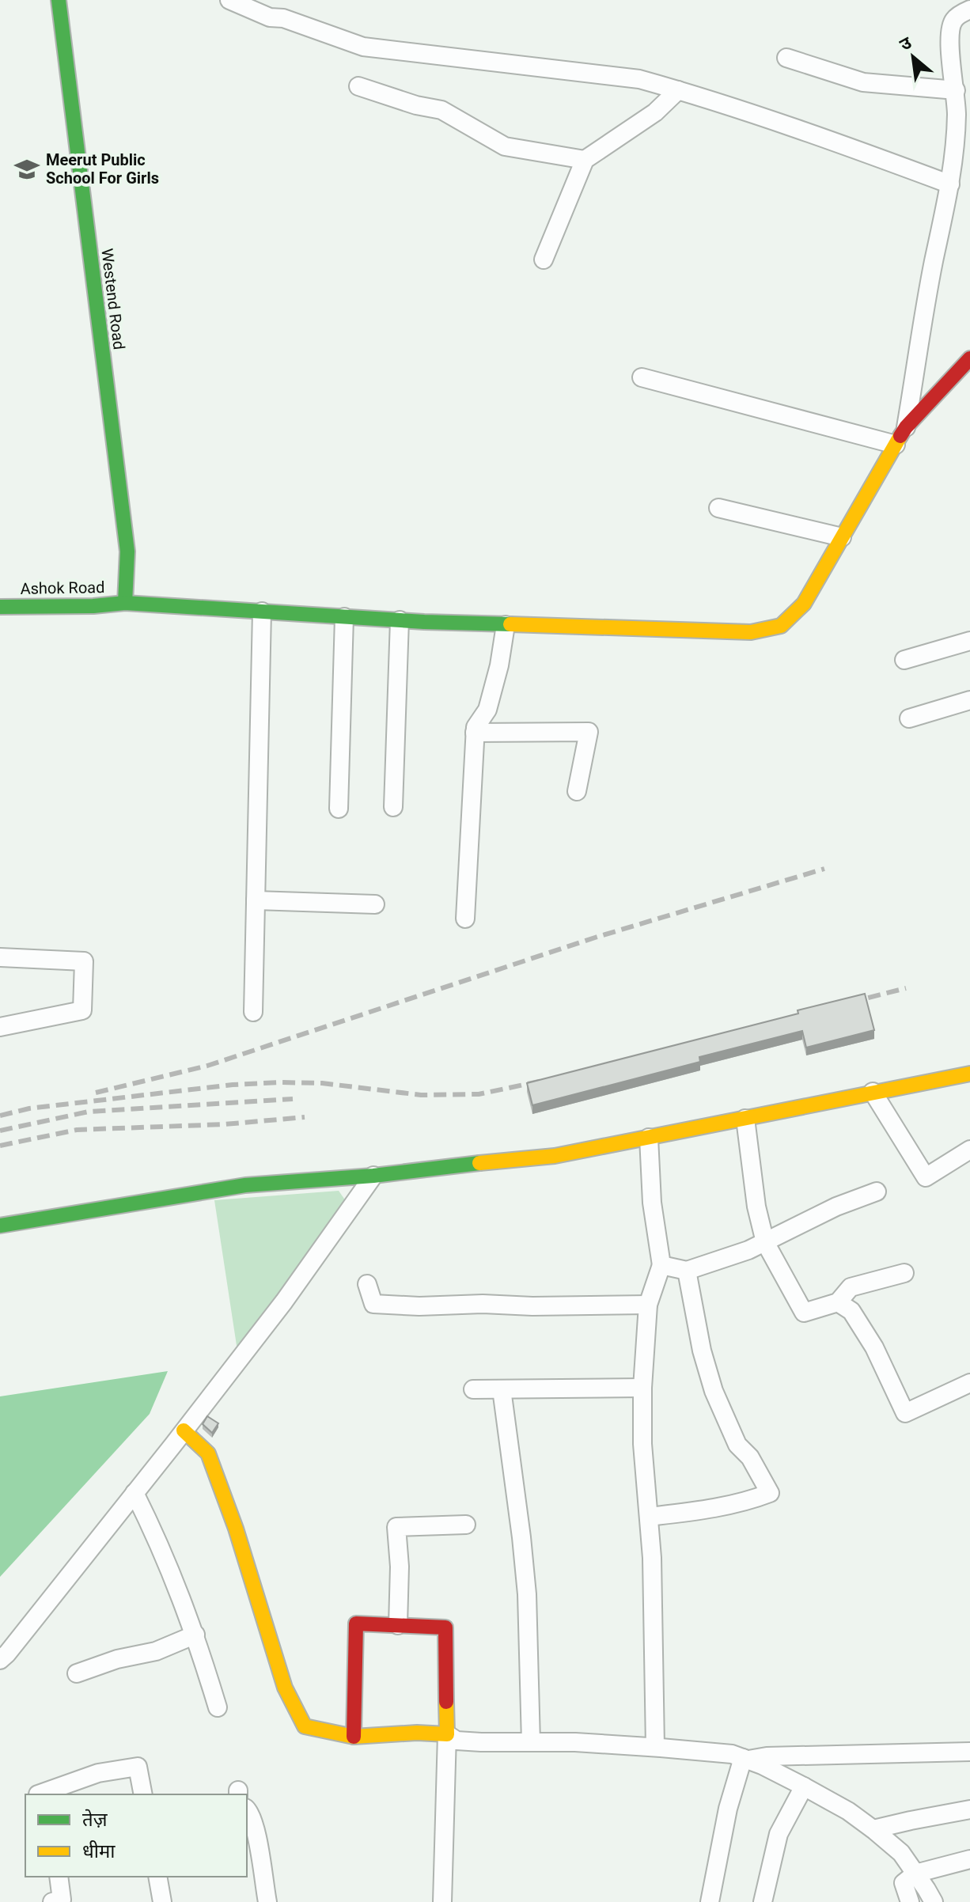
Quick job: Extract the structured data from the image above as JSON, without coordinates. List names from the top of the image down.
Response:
{
  "streets": {
    "street": ["Westend Road", "Ashok Road"]
  },
  "crossings": [
    ["Westend Road", "Ashok Road"]
  ],
  "places": {
    "school or university": ["Meerut Public School For Girls"]
  },
  "legend": ["तेज़", "धीमा"],
  "north": "top left"
}
